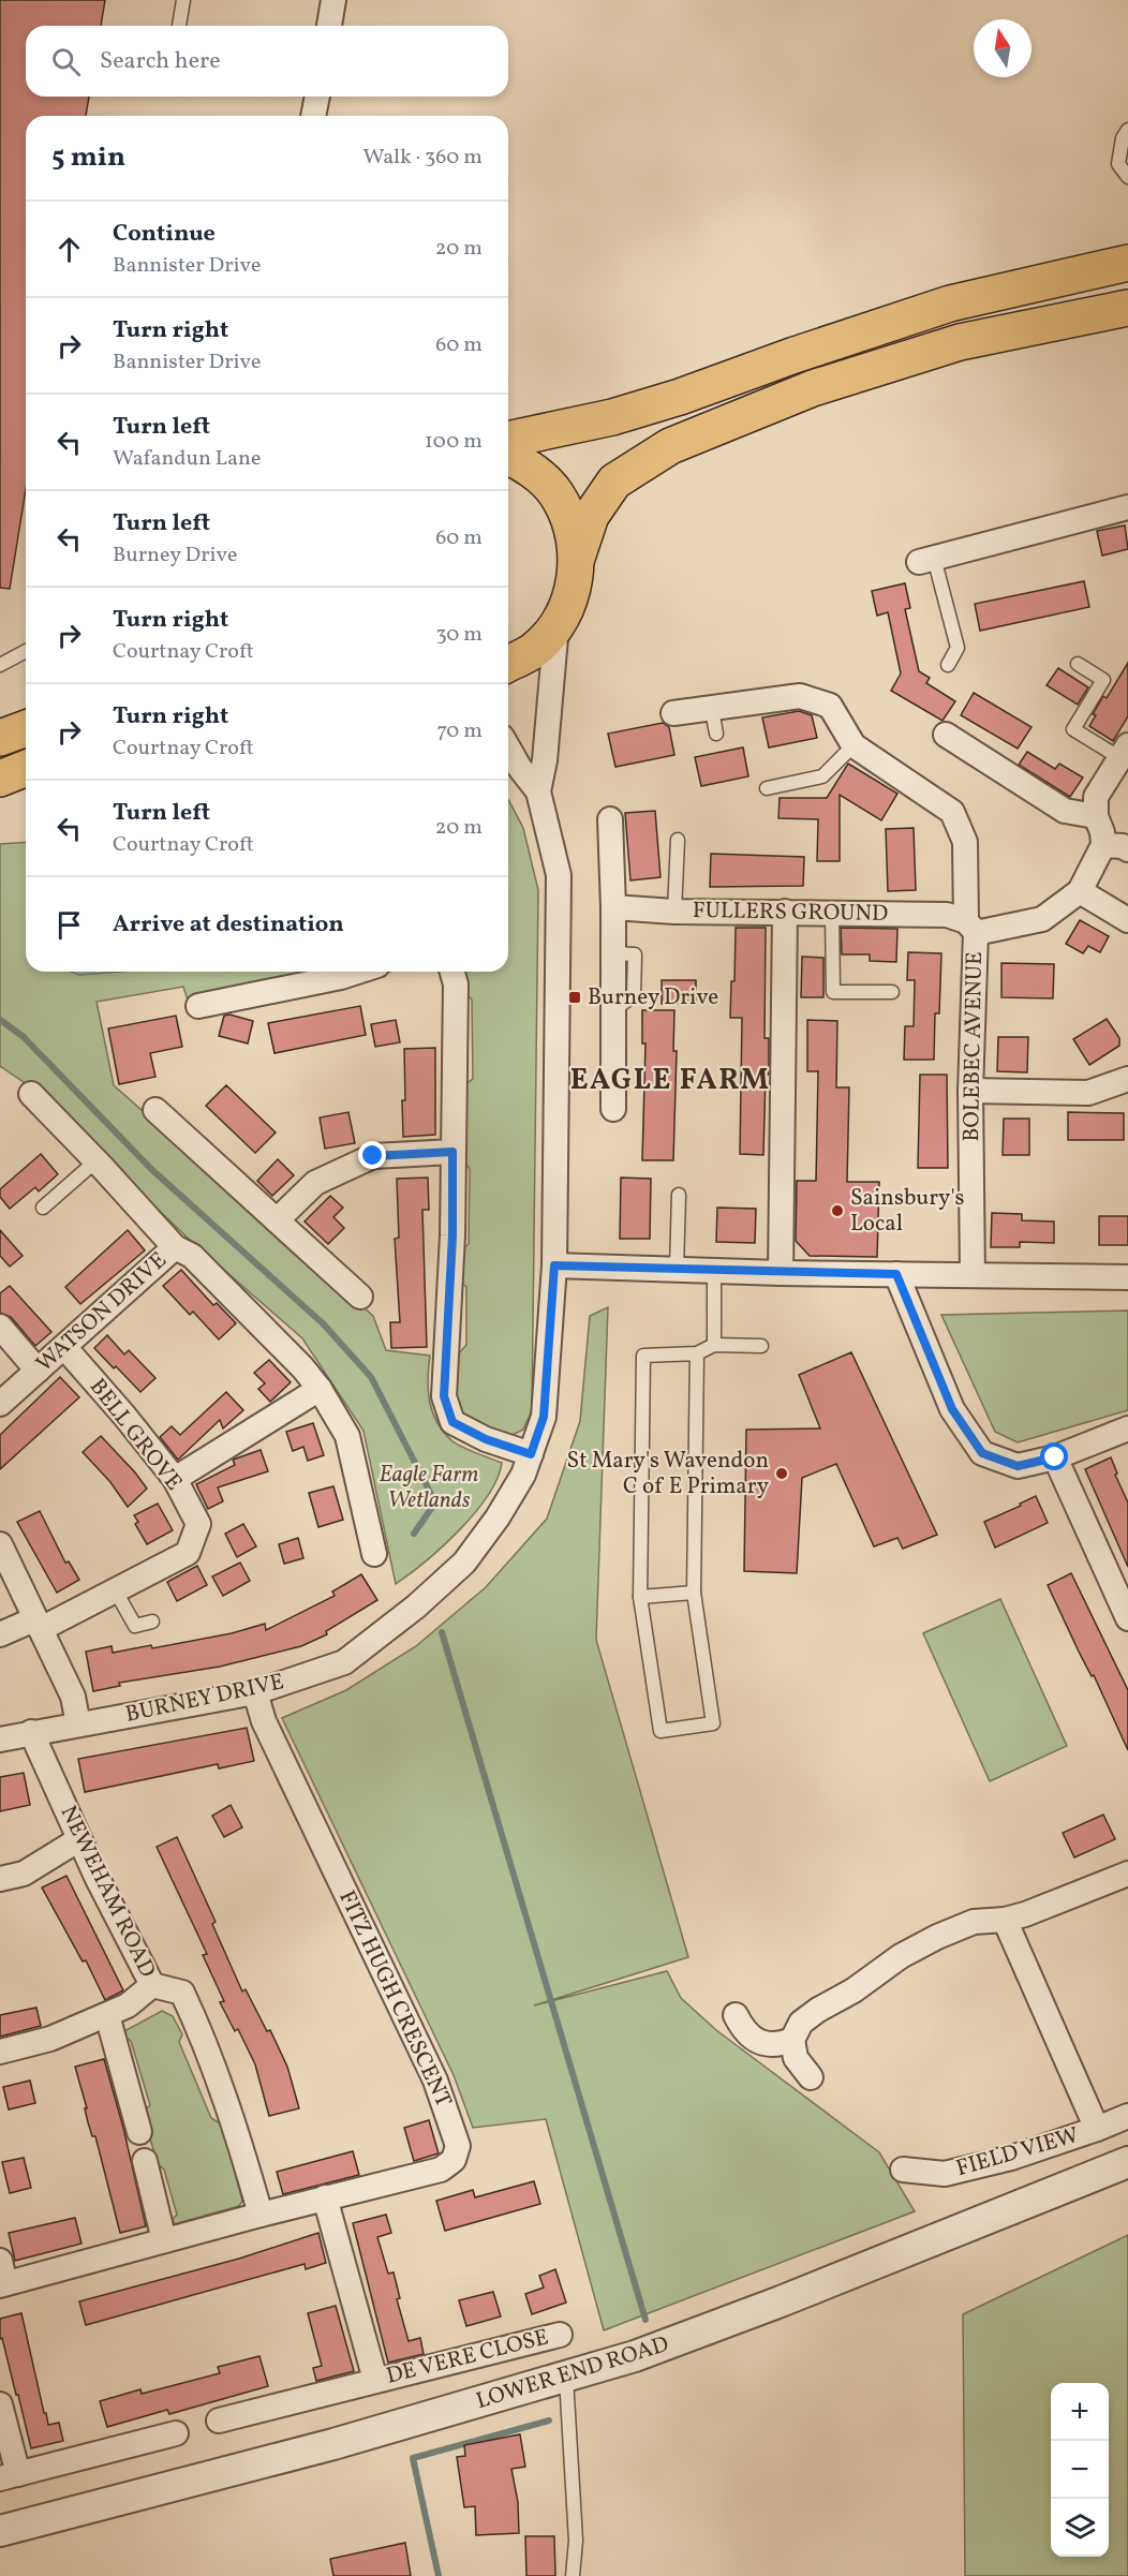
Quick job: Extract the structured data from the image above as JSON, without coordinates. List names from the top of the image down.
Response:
{
  "streets": {
    "street": [
      "FULLERS GROUND",
      "BOLEBEC AVENUE",
      "WATSON DRIVE",
      "BELL GROVE",
      "BURNEY DRIVE",
      "NEWEHAM ROAD",
      "FITZ HUGH CRESCENT",
      "FIELD VIEW",
      "DE VERE CLOSE",
      "LOWER END ROAD"
    ]
  },
  "crossings": [
    ["FULLERS GROUND", "BOLEBEC AVENUE"],
    ["WATSON DRIVE", "BELL GROVE"],
    ["BURNEY DRIVE", "NEWEHAM ROAD"],
    ["BURNEY DRIVE", "FITZ HUGH CRESCENT"],
    ["NEWEHAM ROAD", "FITZ HUGH CRESCENT"],
    ["FITZ HUGH CRESCENT", "DE VERE CLOSE"]
  ],
  "districts": ["EAGLE FARM"],
  "parks": ["Eagle Farm Wetlands"],
  "places": {
    "transit": ["Burney Drive"],
    "other": ["Sainsbury's Local", "St Mary's Wavendon C of E Primary"]
  },
  "north": "top",
  "page": {
    "search": "Search here",
    "heading": ["5 min", "Walk · 360 m"],
    "list": [
      ["Continue", "Bannister Drive", "20 m"],
      ["Turn right", "Bannister Drive", "60 m"],
      ["Turn left", "Wafandun Lane", "100 m"],
      ["Turn left", "Burney Drive", "60 m"],
      ["Turn right", "Courtnay Croft", "30 m"],
      ["Turn right", "Courtnay Croft", "70 m"],
      ["Turn left", "Courtnay Croft", "20 m"],
      "Arrive at destination"
    ],
    "map_buttons": ["+", "−"]
  }
}
